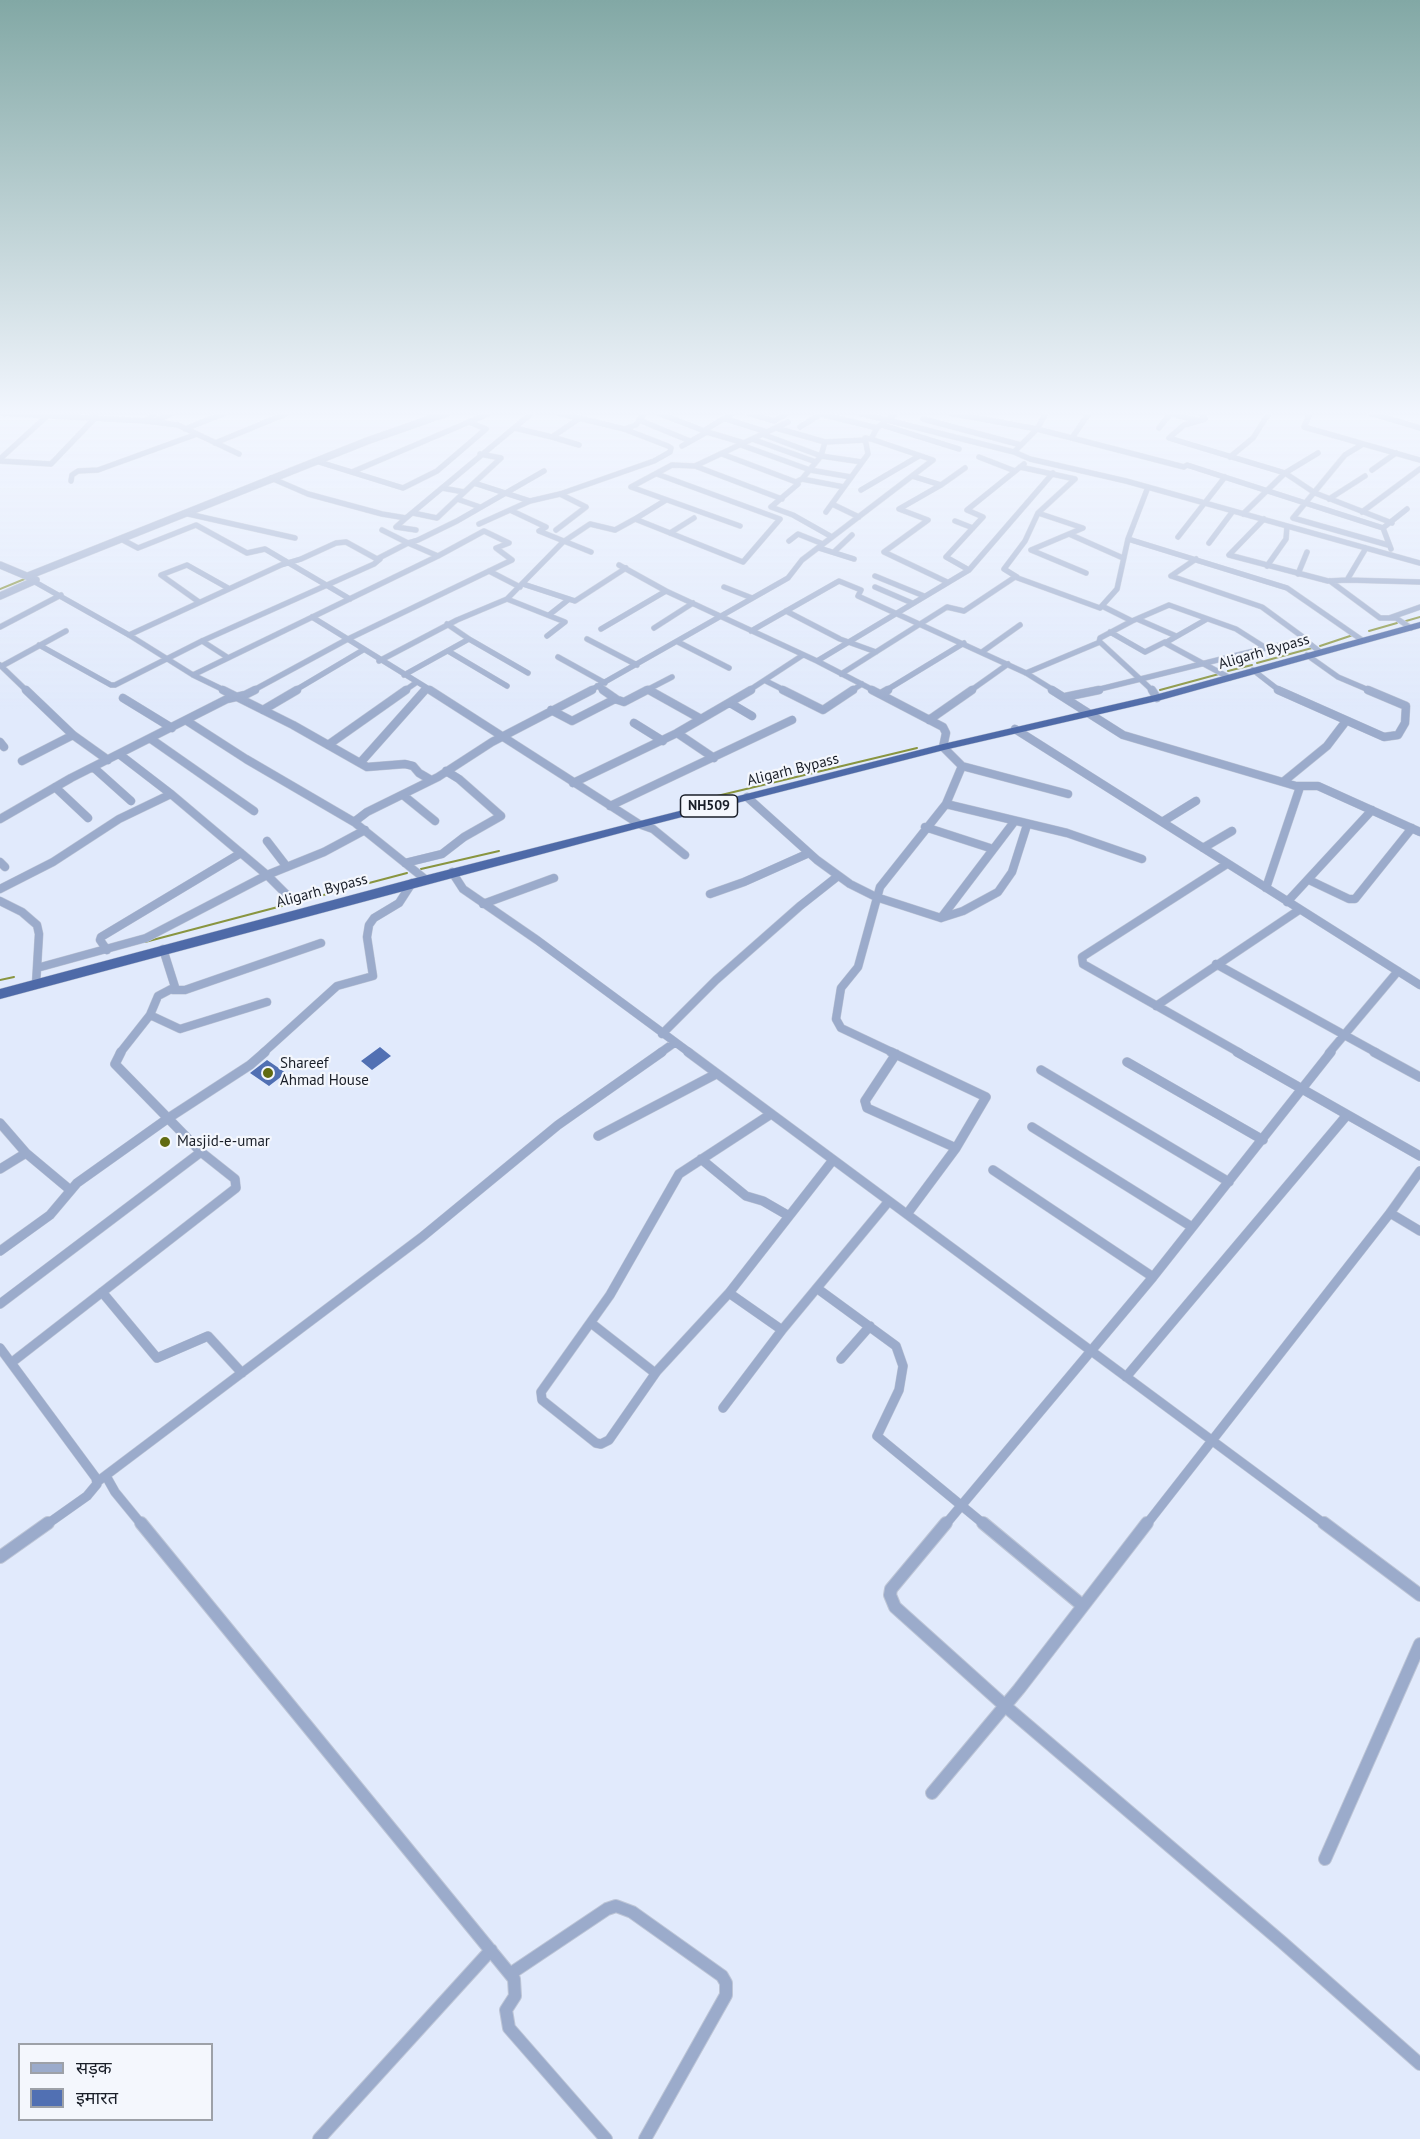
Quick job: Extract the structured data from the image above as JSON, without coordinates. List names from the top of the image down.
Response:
{
  "streets": {
    "highway": ["Aligarh Bypass", "NH509"]
  },
  "places": ["Shareef Ahmad House", "Masjid-e-umar"],
  "legend": ["सड़क", "इमारत"]
}
